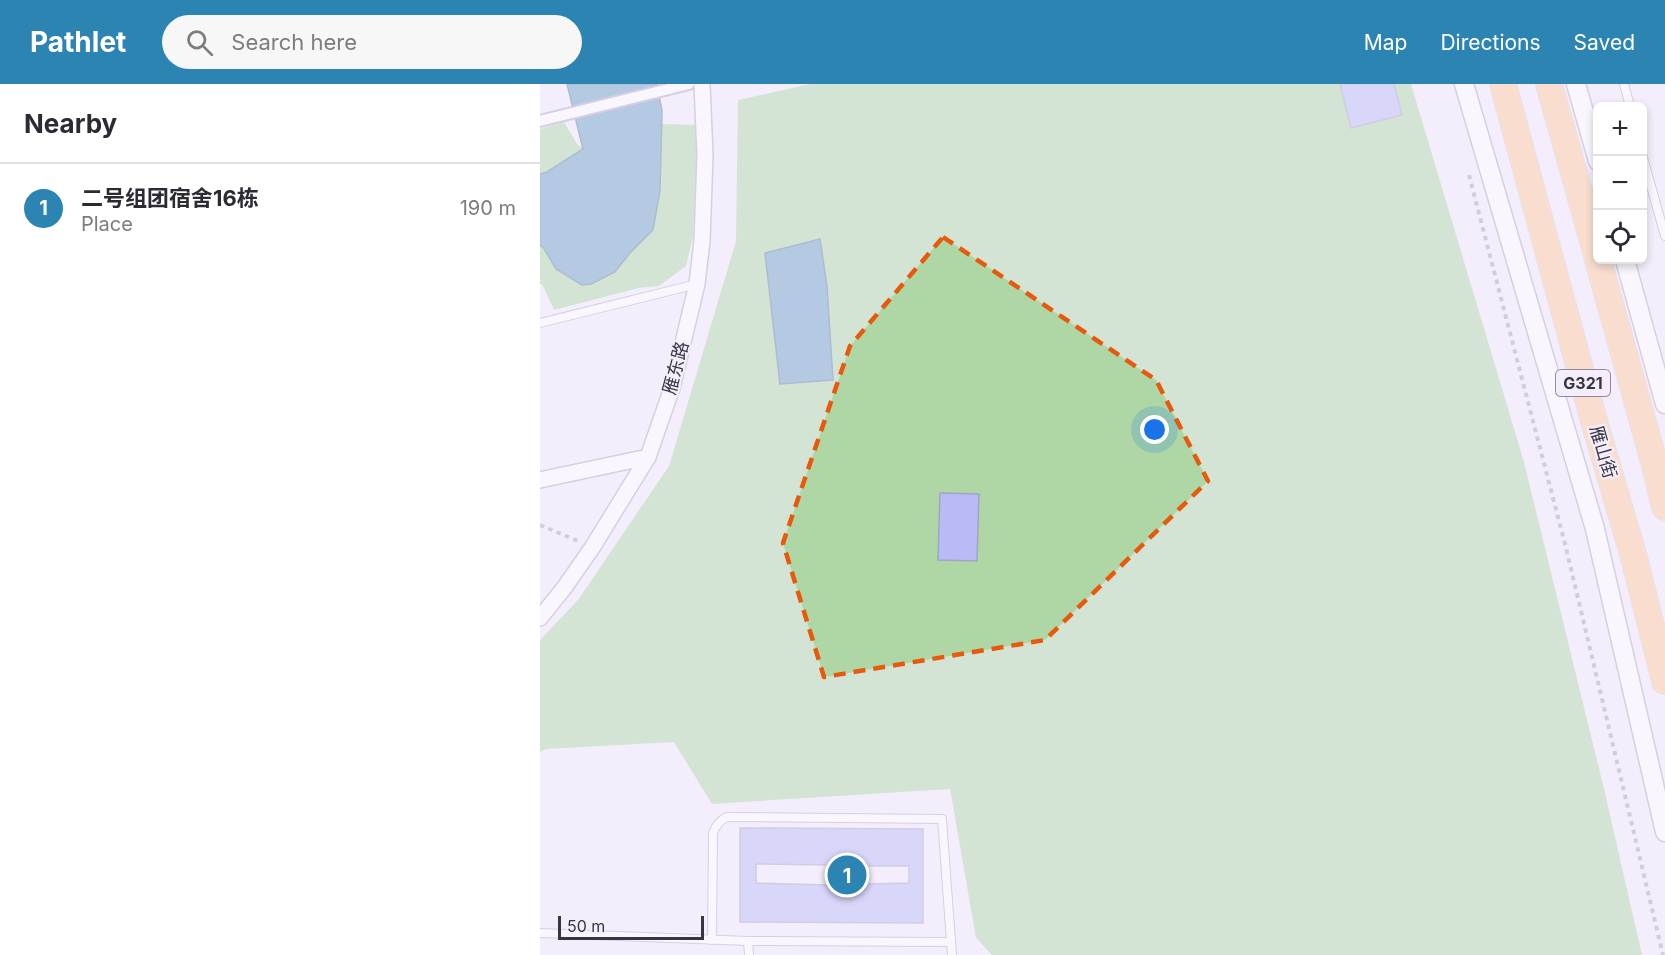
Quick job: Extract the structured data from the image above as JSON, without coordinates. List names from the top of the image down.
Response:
{
  "streets": {
    "highway": ["G321", "雁山街"],
    "street": ["雁东路"]
  },
  "scale_bar": "50 m",
  "page": {
    "header": "Pathlet",
    "search": "Search here",
    "nav": ["Map", "Directions", "Saved"],
    "heading": "Nearby",
    "map_buttons": ["+", "−"],
    "list": [
      {
        "mark": "1",
        "name": "二号组团宿舍16栋",
        "note": "Place",
        "value": "190 m"
      }
    ],
    "pins": "1",
    "scale": "50 m"
  }
}
